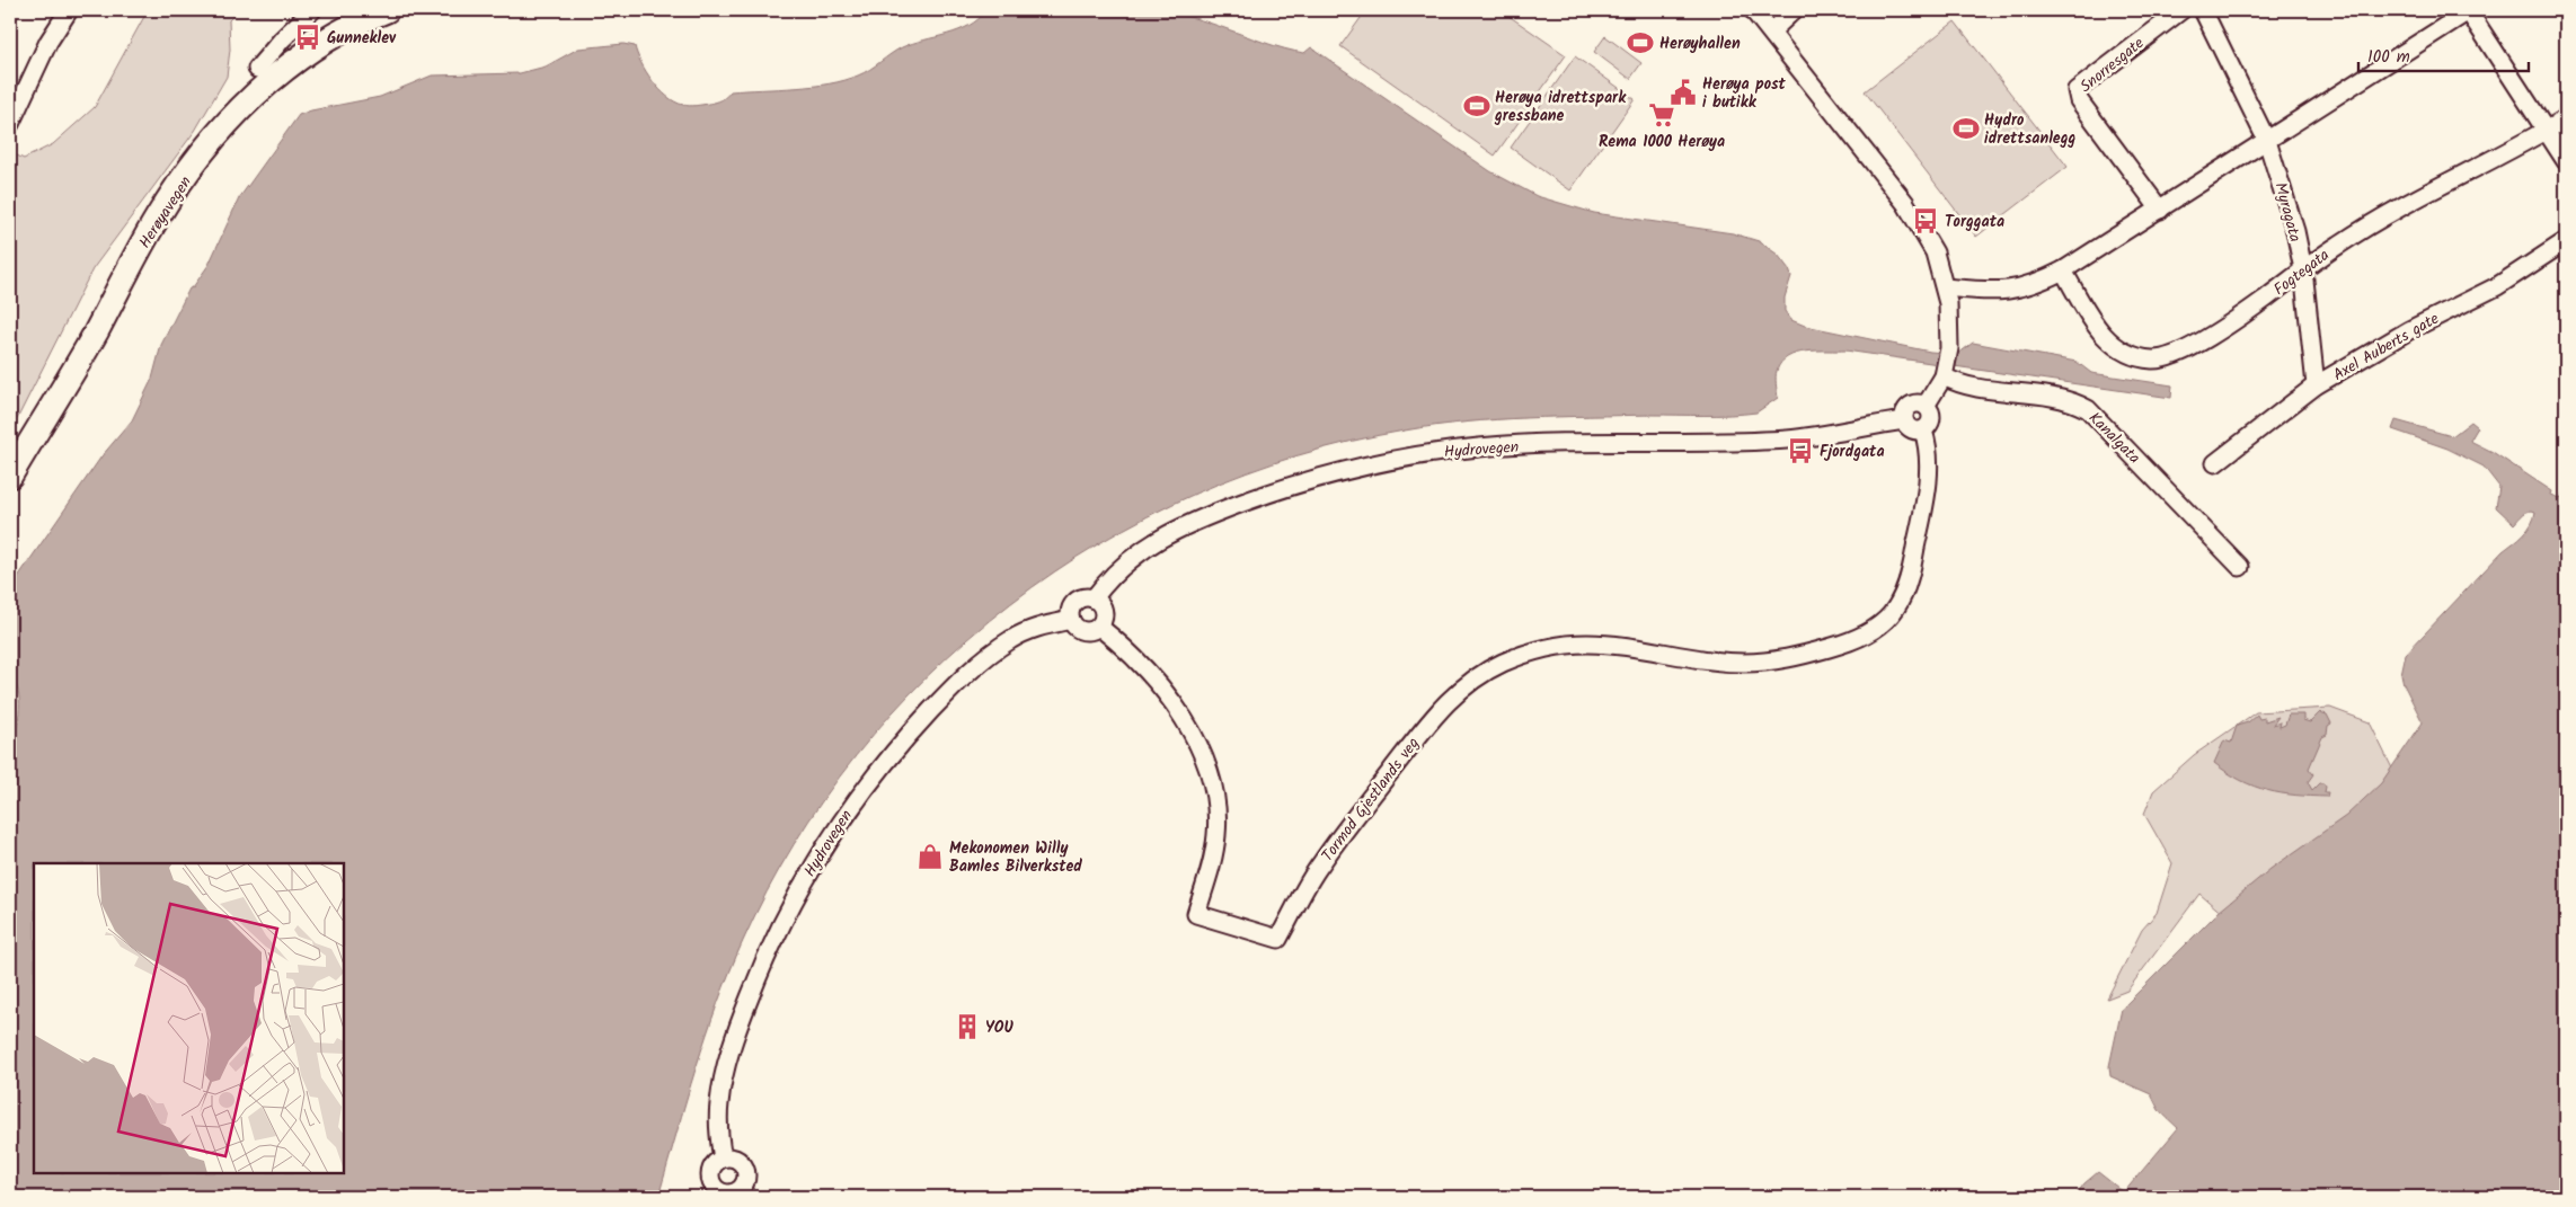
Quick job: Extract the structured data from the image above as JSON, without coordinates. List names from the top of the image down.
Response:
{
  "streets": {
    "highway": ["Herøyavegen"],
    "street": [
      "Snorresgate",
      "Myragata",
      "Fogtegata",
      "Axel Auberts gate",
      "Kanalgata",
      "Hydrovegen",
      "Tormod Gjestlands veg"
    ]
  },
  "crossings": [
    ["Myragata", "Fogtegata"],
    ["Myragata", "Axel Auberts gate"],
    ["Hydrovegen", "Tormod Gjestlands veg"]
  ],
  "places": {
    "bus stop": ["Gunneklev", "Torggata", "Fjordgata"],
    "sports": ["Herøyhallen", "Herøya idrettspark gressbane", "Hydro idrettsanlegg"],
    "public building": ["Herøya post i butikk"],
    "supermarket": ["Rema 1000 Herøya"],
    "shop": ["Mekonomen Willy Bamles Bilverksted"],
    "building": ["YOU"]
  },
  "scale_bar": "100 m"
}
